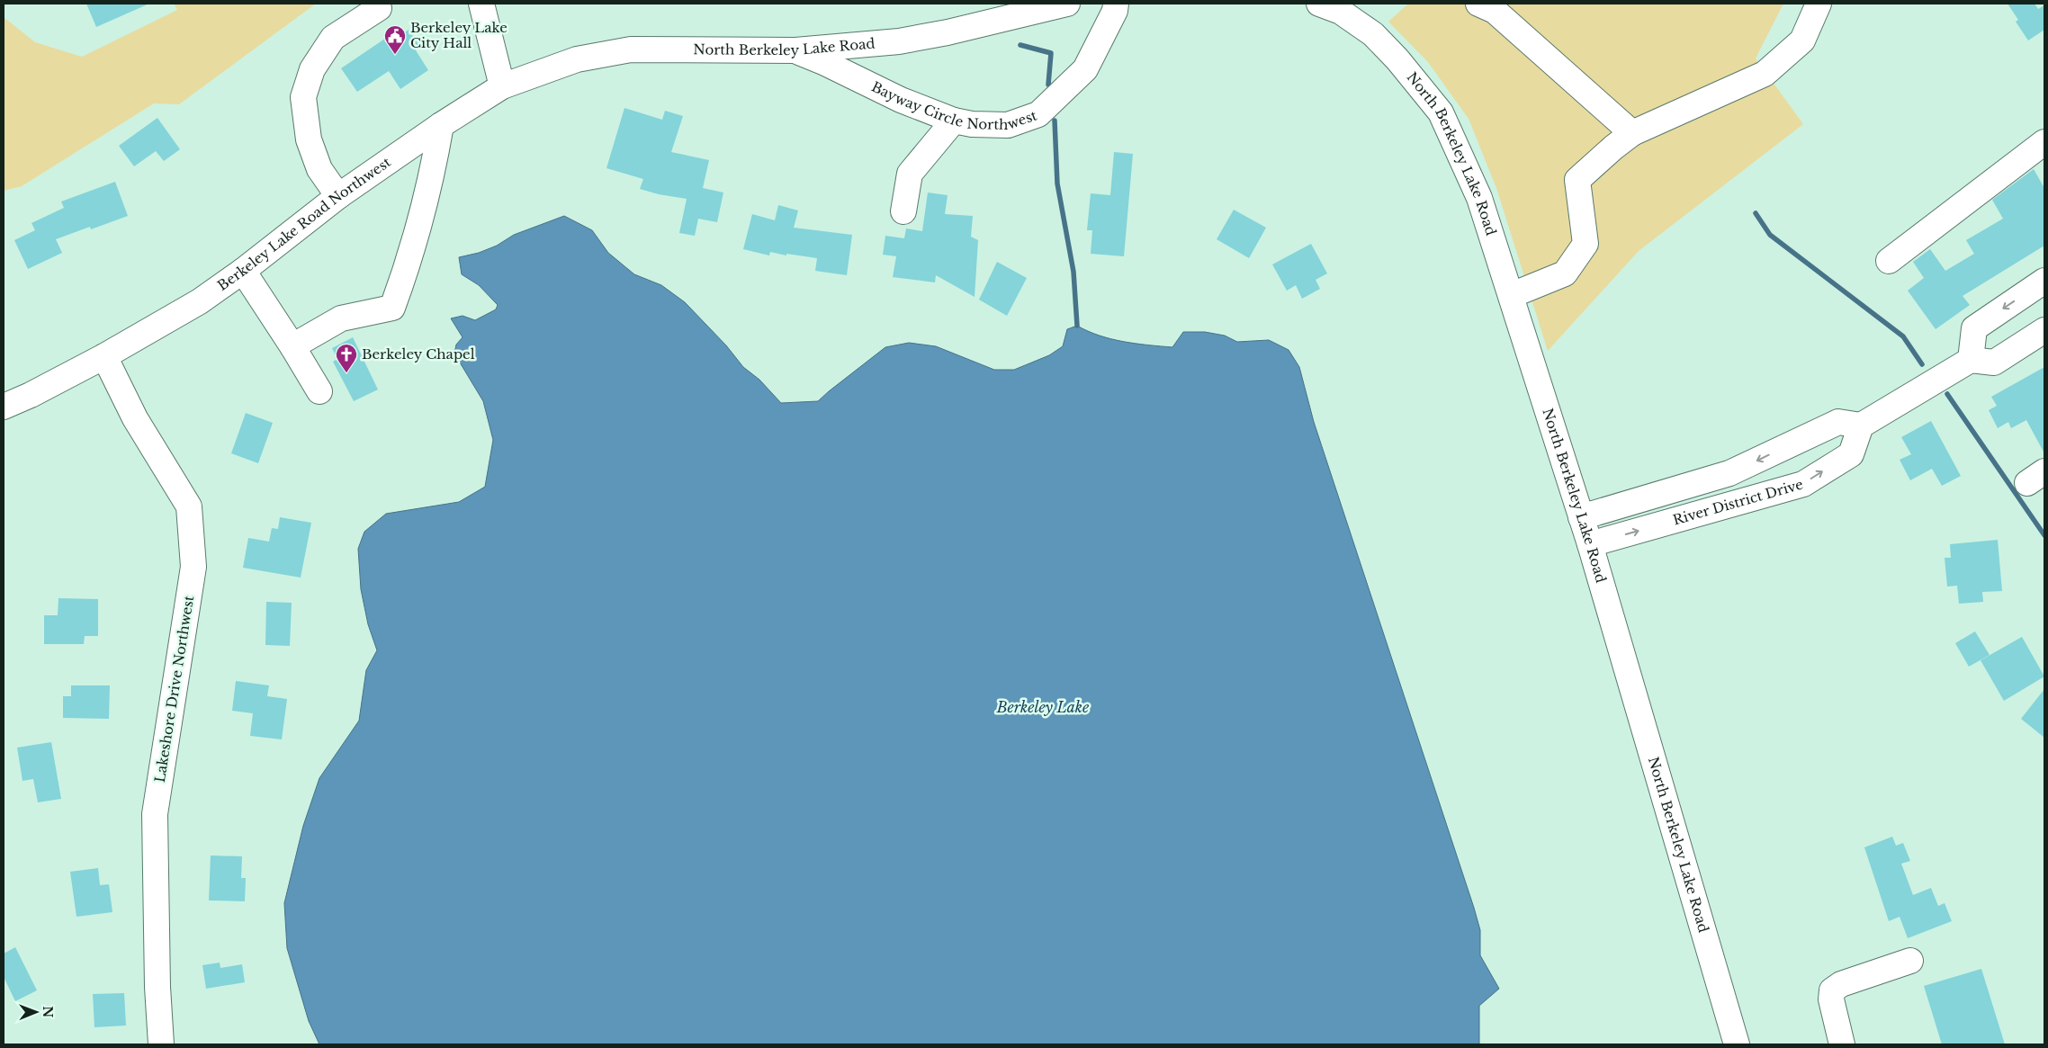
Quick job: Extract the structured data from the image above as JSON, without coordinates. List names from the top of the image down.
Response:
{
  "streets": {
    "street": [
      "North Berkeley Lake Road",
      "Bayway Circle Northwest",
      "Berkeley Lake Road Northwest",
      "River District Drive",
      "Lakeshore Drive Northwest"
    ]
  },
  "crossings": [
    ["North Berkeley Lake Road", "Bayway Circle Northwest"],
    ["North Berkeley Lake Road", "Berkeley Lake Road Northwest"],
    ["North Berkeley Lake Road", "River District Drive"],
    ["Berkeley Lake Road Northwest", "Lakeshore Drive Northwest"]
  ],
  "water": ["Berkeley Lake"],
  "places": {
    "public building": ["Berkeley Lake City Hall"],
    "church": ["Berkeley Chapel"]
  },
  "north": "right"
}
